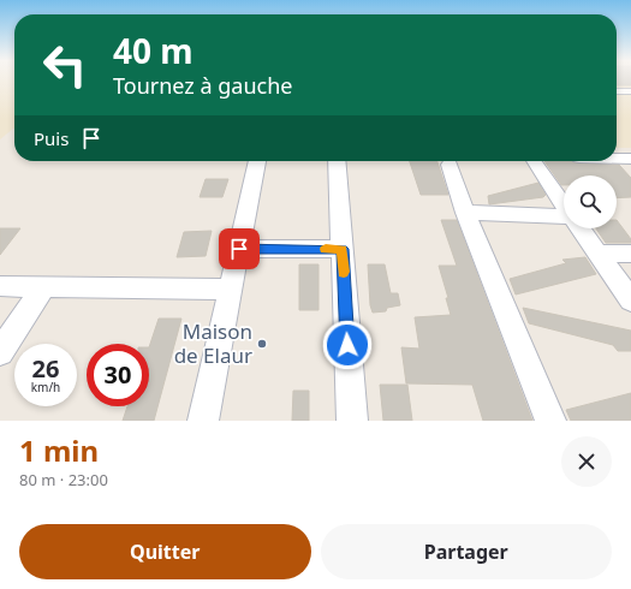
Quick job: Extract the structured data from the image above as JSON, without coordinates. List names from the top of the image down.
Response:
{
  "places": ["Maison de Elaur"],
  "page": {
    "turn": ["40 m", "Tournez à gauche"],
    "then": "Puis",
    "speed": "26 km/h",
    "limit": "30",
    "heading": ["1 min", "80 m · 23:00"],
    "buttons": ["Quitter", "Partager"]
  }
}
